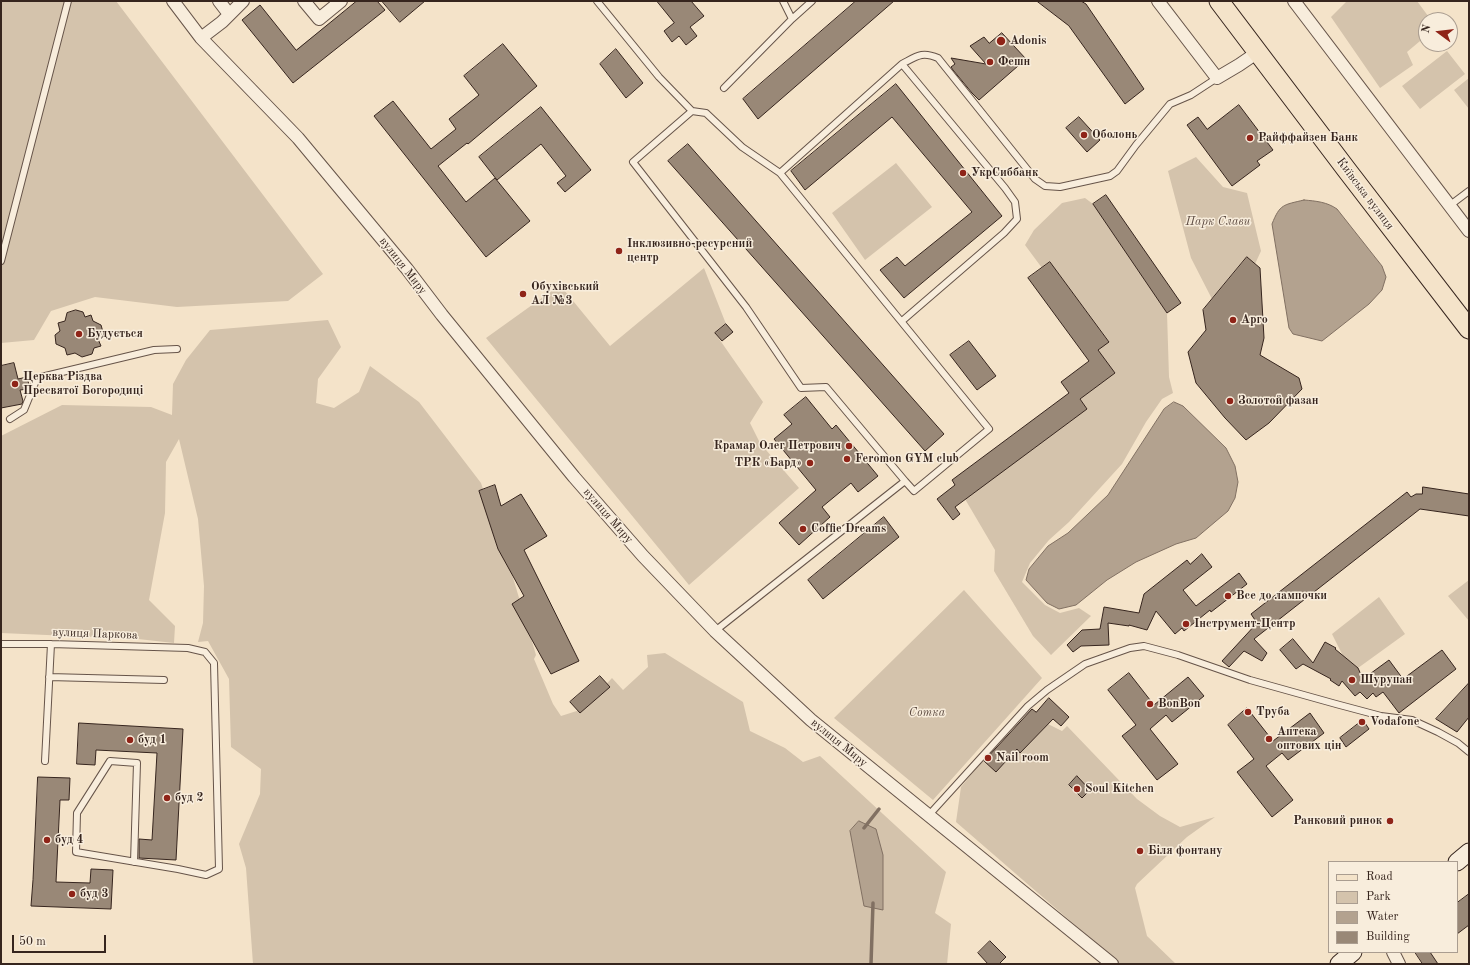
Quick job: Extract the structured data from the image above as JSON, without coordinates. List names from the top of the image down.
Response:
{
  "streets": {
    "main road": ["Київська вулиця"],
    "street": ["вулиця Миру"],
    "lane": ["вулиця Паркова"]
  },
  "parks": ["Парк Слави", "Сотка"],
  "places": [
    "Adonis",
    "Фешн",
    "Оболонь",
    "Райффайзен Банк",
    "УкрСиббанк",
    "Інклюзивно-ресурсний центр",
    "Обухівський АЛ №3",
    "Арго",
    "Будується",
    "Церква Різдва Пресвятої Богородиці",
    "Золотой фазан",
    "Крамар Олег Петрович",
    "Feromon GYM club",
    "ТРК «Бард»",
    "Coffie Dreams",
    "Все до лампочки",
    "Інструмент-Центр",
    "Шурупан",
    "BonBon",
    "Труба",
    "Vodafone",
    "Аптека оптових цін",
    "буд 1",
    "Nail room",
    "Soul Kitchen",
    "буд 2",
    "Ранковий ринок",
    "буд 4",
    "Біля фонтану",
    "буд 3"
  ],
  "legend": [
    "Road",
    "Park",
    "Water",
    "Building"
  ],
  "scale_bar": "50 m",
  "north": "left"
}
